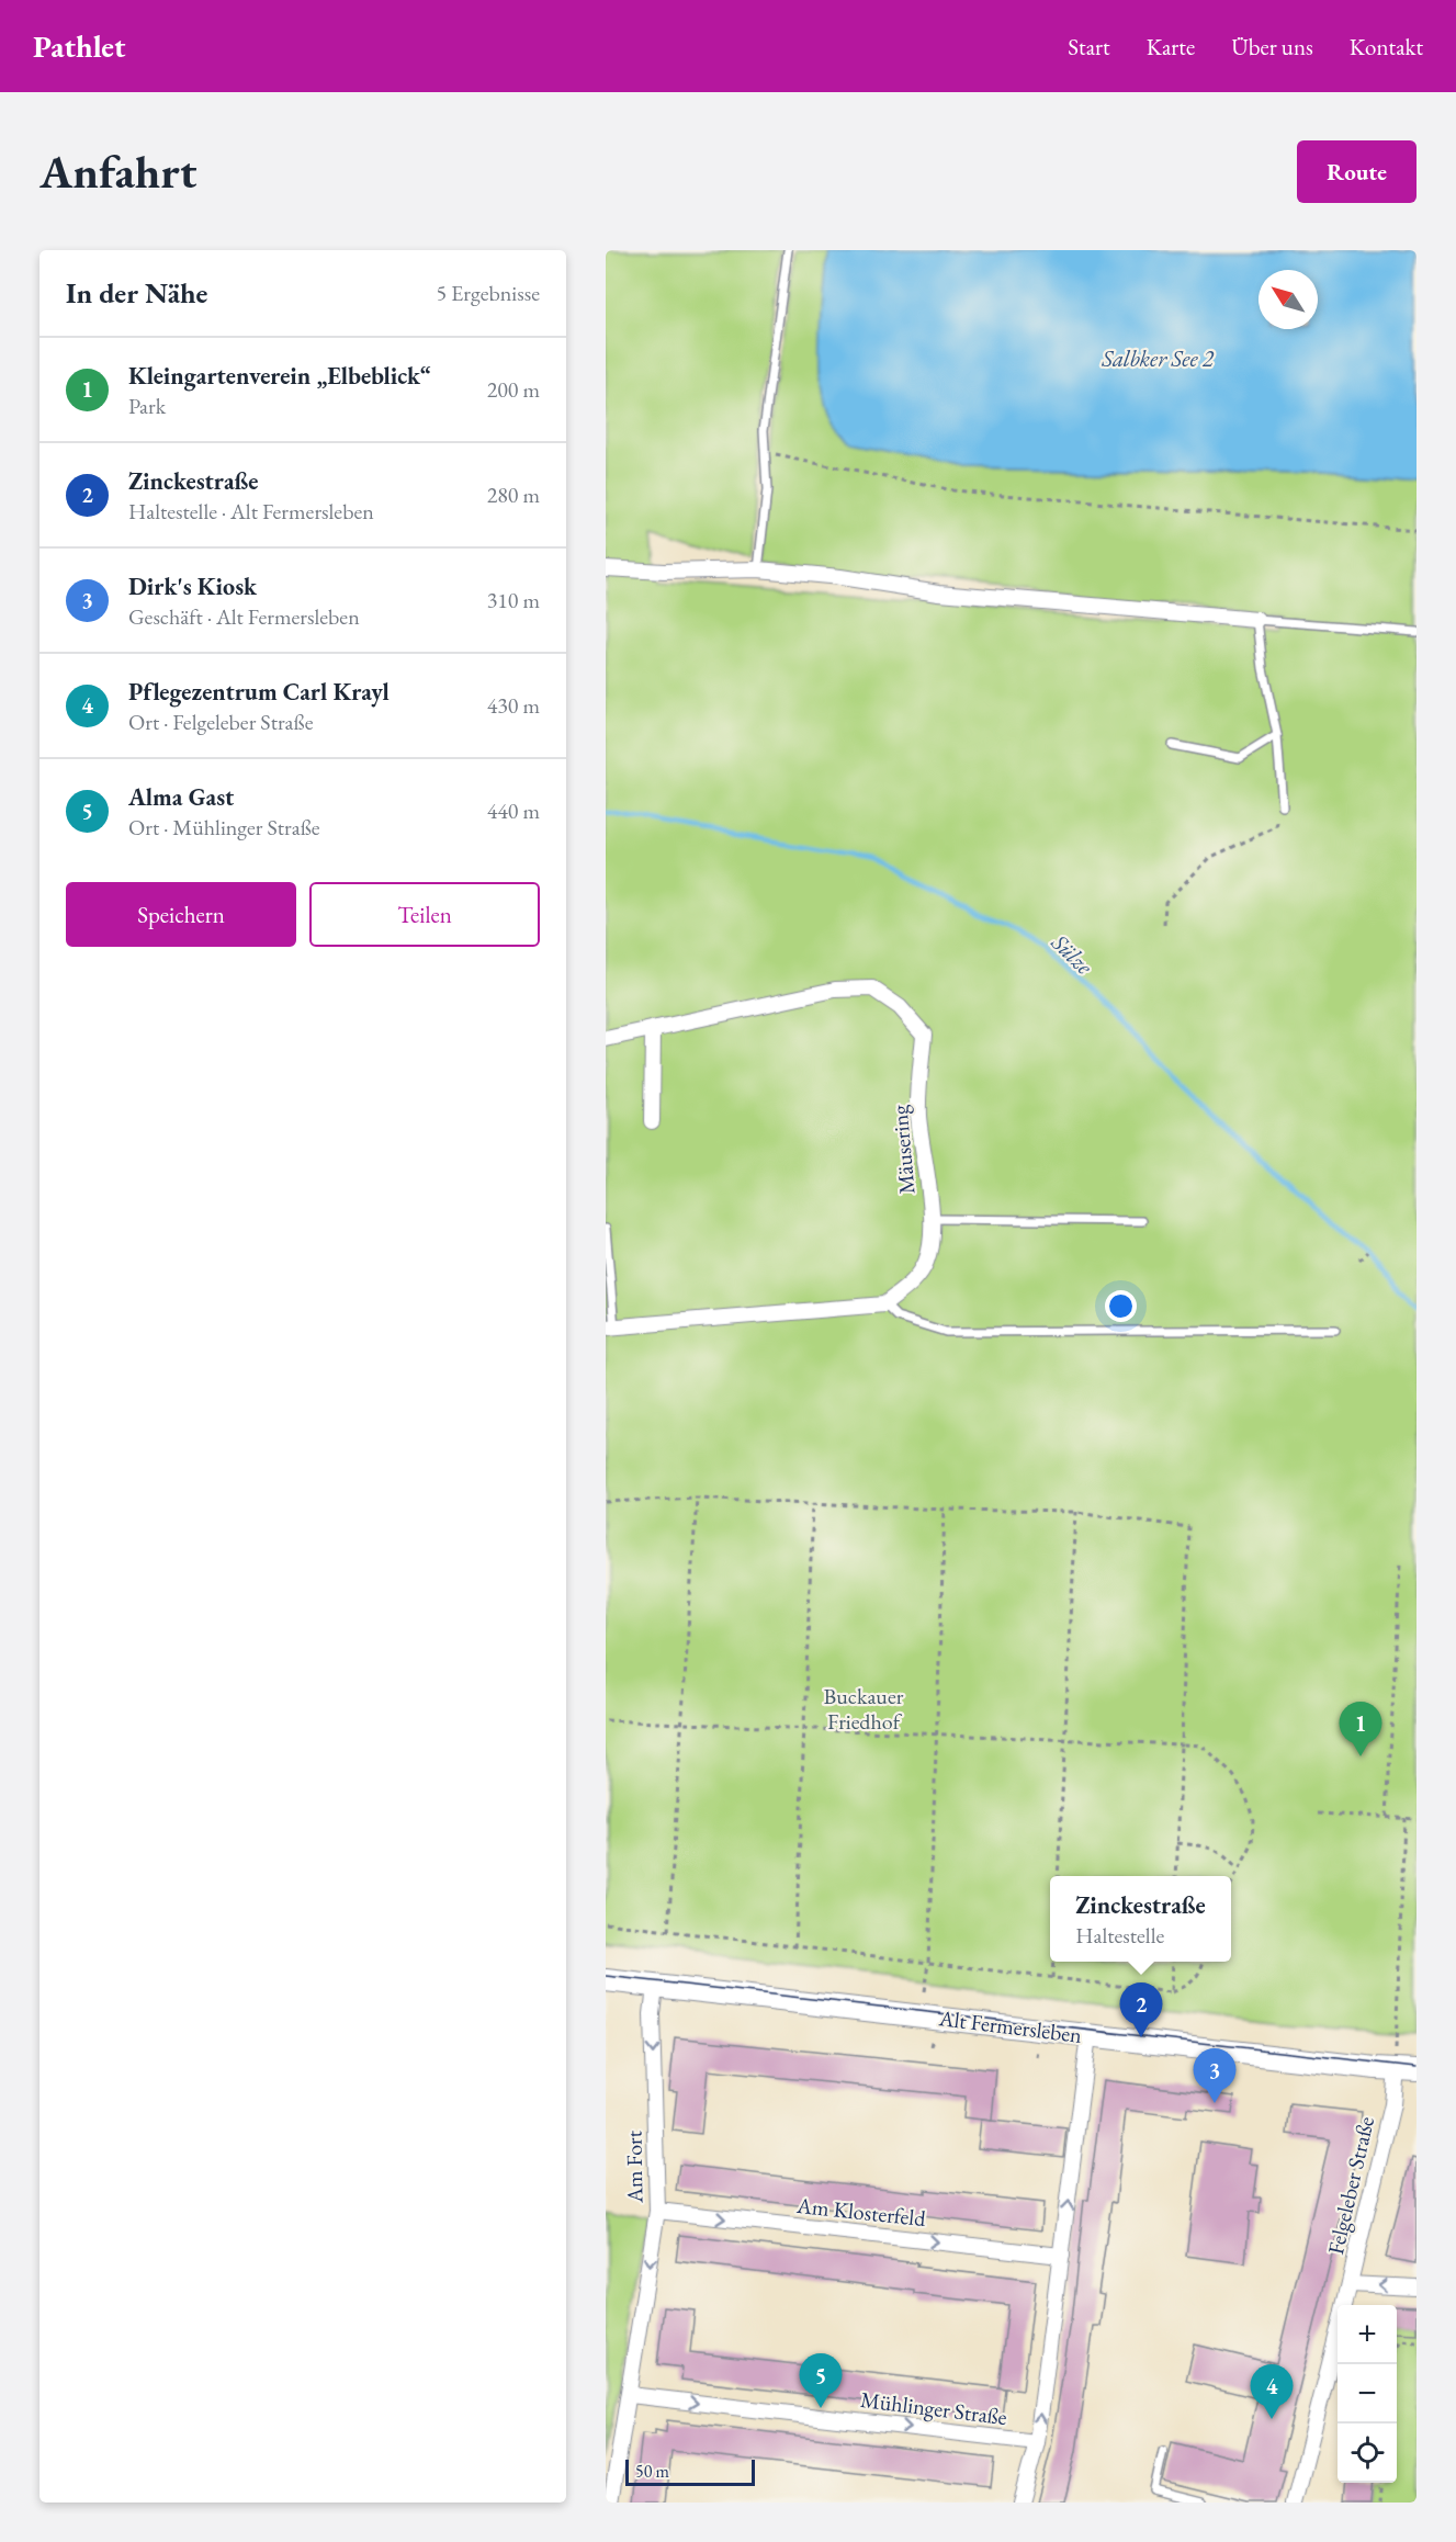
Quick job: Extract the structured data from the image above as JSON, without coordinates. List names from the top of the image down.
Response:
{
  "streets": {
    "main road": ["Alt Fermersleben"],
    "street": [
      "Mäusering",
      "Am Fort",
      "Felgeleber Straße",
      "Am Klosterfeld",
      "Mühlinger Straße"
    ]
  },
  "crossings": [
    ["Alt Fermersleben", "Am Fort"],
    ["Alt Fermersleben", "Felgeleber Straße"],
    ["Am Fort", "Am Klosterfeld"],
    ["Am Fort", "Mühlinger Straße"]
  ],
  "one_way": ["Am Fort", "Am Klosterfeld", "Mühlinger Straße"],
  "water": ["Salbker See 2", "Sülze"],
  "parks": ["Buckauer Friedhof"],
  "scale_bar": "50 m",
  "north": "top left",
  "page": {
    "header": "Pathlet",
    "nav": [
      "Start",
      "Karte",
      "Über uns",
      "Kontakt"
    ],
    "buttons": [
      "Route",
      ["Speichern", "Teilen"]
    ],
    "title": "Anfahrt",
    "heading": ["In der Nähe", "5 Ergebnisse"],
    "list": [
      {
        "mark": "1",
        "name": "Kleingartenverein „Elbeblick“",
        "note": "Park",
        "value": "200 m"
      },
      {
        "mark": "2",
        "name": "Zinckestraße",
        "note": "Haltestelle · Alt Fermersleben",
        "value": "280 m"
      },
      {
        "mark": "3",
        "name": "Dirk's Kiosk",
        "note": "Geschäft · Alt Fermersleben",
        "value": "310 m"
      },
      {
        "mark": "4",
        "name": "Pflegezentrum Carl Krayl",
        "note": "Ort · Felgeleber Straße",
        "value": "430 m"
      },
      {
        "mark": "5",
        "name": "Alma Gast",
        "note": "Ort · Mühlinger Straße",
        "value": "440 m"
      }
    ],
    "pins": [
      "1",
      "2",
      "3",
      "5",
      "4"
    ],
    "popup": ["Zinckestraße", "Haltestelle"],
    "map_buttons": ["+", "−"],
    "scale": "50 m"
  }
}
